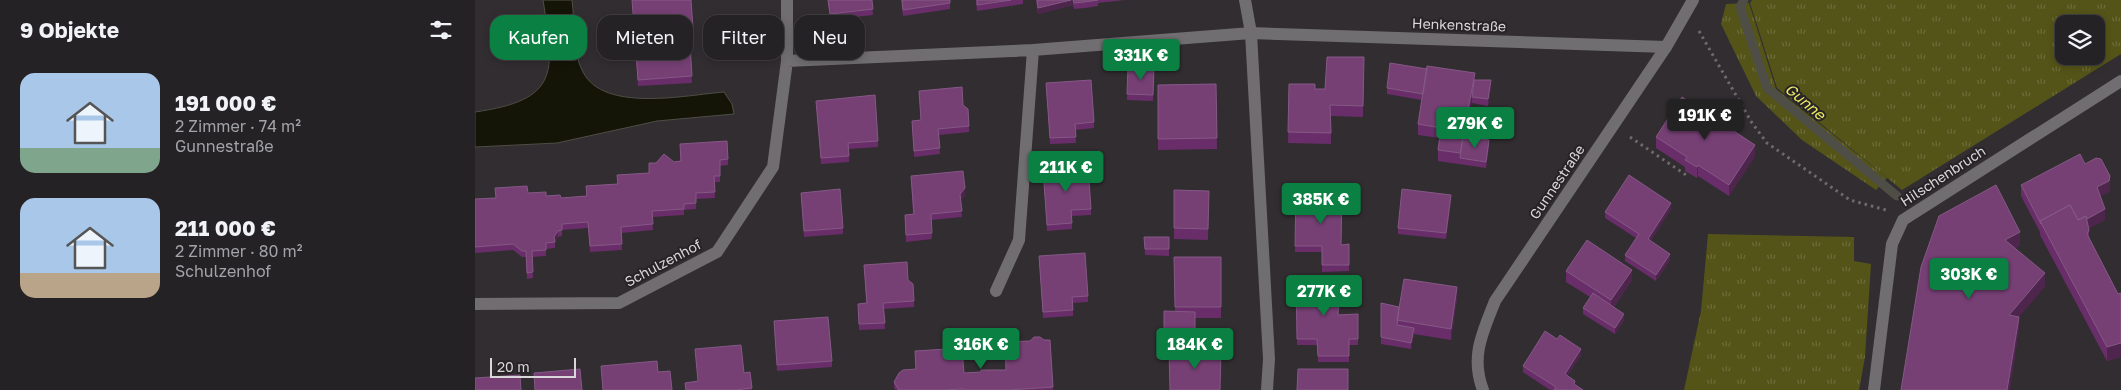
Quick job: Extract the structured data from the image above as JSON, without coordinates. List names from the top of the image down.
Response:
{
  "streets": {
    "street": [
      "Henkenstraße",
      "Hilschenbruch",
      "Gunnestraße",
      "Schulzenhof"
    ]
  },
  "crossings": [
    ["Henkenstraße", "Gunnestraße"]
  ],
  "water": ["Gunne"],
  "scale_bar": "20 m",
  "page": {
    "heading": "9 Objekte",
    "chip": [
      "Kaufen",
      "Mieten",
      "Filter",
      "Neu"
    ],
    "price": [
      "331K €",
      "191K €",
      "279K €",
      "211K €",
      "385K €",
      "303K €",
      "277K €",
      "316K €",
      "184K €"
    ],
    "list": [
      {
        "name": "191 000 €",
        "note": "2 Zimmer · 74 m² · Gunnestraße"
      },
      {
        "name": "211 000 €",
        "note": "2 Zimmer · 80 m² · Schulzenhof"
      }
    ],
    "scale": "20 m"
  }
}
